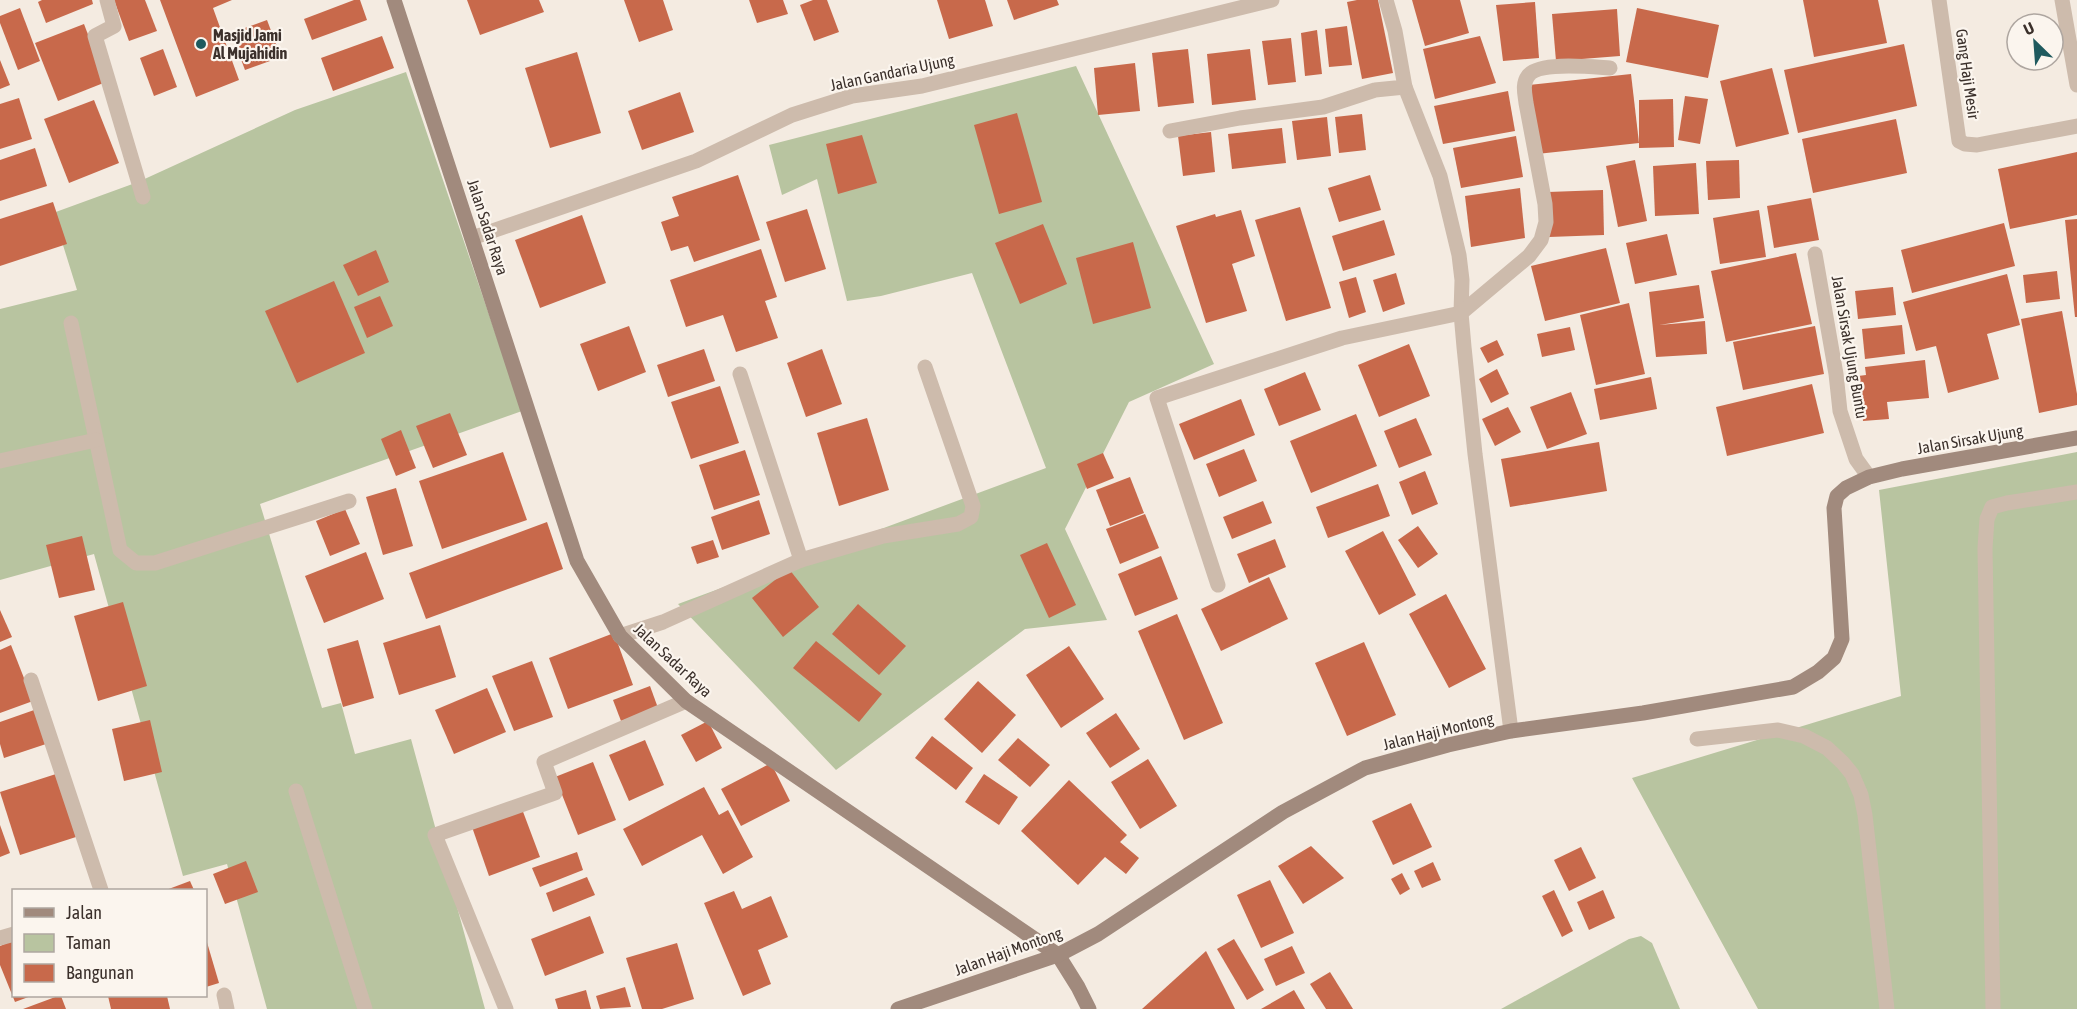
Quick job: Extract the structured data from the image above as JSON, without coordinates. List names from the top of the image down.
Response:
{
  "streets": {
    "street": [
      "Jalan Gandaria Ujung",
      "Gang Haji Mesir",
      "Jalan Sadar Raya",
      "Jalan Sirsak Ujung Buntu",
      "Jalan Sirsak Ujung",
      "Jalan Haji Montong"
    ]
  },
  "crossings": [
    ["Jalan Gandaria Ujung", "Jalan Sadar Raya"],
    ["Jalan Sadar Raya", "Jalan Haji Montong"],
    ["Jalan Sirsak Ujung Buntu", "Jalan Sirsak Ujung"],
    ["Jalan Sirsak Ujung Buntu", "Jalan Haji Montong"],
    ["Jalan Sirsak Ujung", "Jalan Haji Montong"]
  ],
  "places": ["Masjid Jami Al Mujahidin"],
  "legend": ["Jalan", "Taman", "Bangunan"],
  "north": "top left"
}
